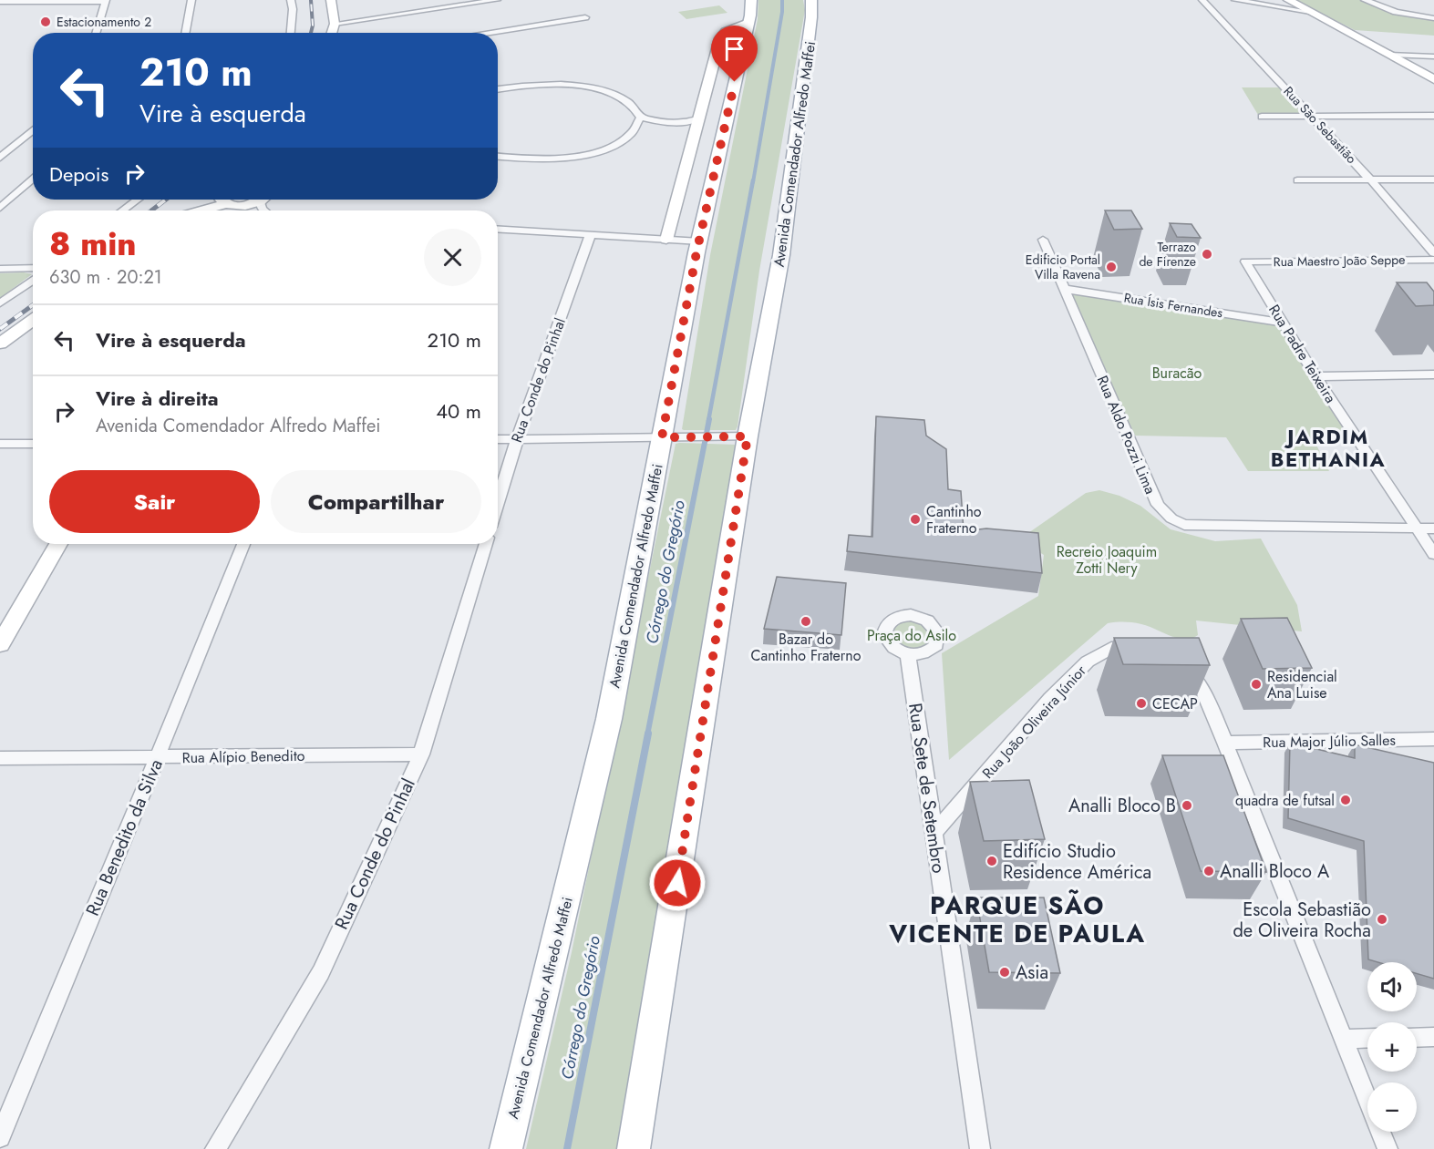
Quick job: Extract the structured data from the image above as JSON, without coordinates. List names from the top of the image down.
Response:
{
  "streets": {
    "main road": ["Avenida Comendador Alfredo Maffei"],
    "street": [
      "Rua São Sebastião",
      "Rua Maestro João Seppe",
      "Rua Ísis Fernandes",
      "Rua Padre Teixeira",
      "Rua Conde do Pinhal",
      "Rua Aldo Pozzi Lima",
      "Rua João Oliveira Júnior",
      "Rua Major Júlio Salles",
      "Rua Alípio Benedito",
      "Rua Sete de Setembro",
      "Rua Benedito da Silva"
    ]
  },
  "crossings": [
    ["Rua Maestro João Seppe", "Rua Padre Teixeira"],
    ["Rua Ísis Fernandes", "Rua Padre Teixeira"],
    ["Rua Ísis Fernandes", "Rua Aldo Pozzi Lima"],
    ["Rua Padre Teixeira", "Rua Aldo Pozzi Lima"],
    ["Rua Conde do Pinhal", "Rua Alípio Benedito"],
    ["Rua João Oliveira Júnior", "Rua Sete de Setembro"],
    ["Rua Alípio Benedito", "Rua Benedito da Silva"]
  ],
  "districts": ["JARDIM BETHANIA", "PARQUE SÃO VICENTE DE PAULA"],
  "water": ["Córrego do Gregório"],
  "parks": ["Buracão", "Recreio Joaquim Zotti Nery", "Praça do Asilo"],
  "places": [
    "Estacionamento 2",
    "Terrazo de Firenze",
    "Edificio Portal Villa Ravena",
    "Cantinho Fraterno",
    "Bazar do Cantinho Fraterno",
    "Residencial Ana Luise",
    "CECAP",
    "quadra de futsal",
    "Analli Bloco B",
    "Edifício Studio Residence América",
    "Analli Bloco A",
    "Escola Sebastião de Oliveira Rocha",
    "Asia"
  ],
  "page": {
    "turn": ["210 m", "Vire à esquerda"],
    "then": "Depois",
    "heading": ["8 min", "630 m · 20:21"],
    "list": [
      {
        "name": "Vire à esquerda",
        "value": "210 m"
      },
      {
        "name": "Vire à direita",
        "note": "Avenida Comendador Alfredo Maffei",
        "value": "40 m"
      }
    ],
    "buttons": ["Sair", "Compartilhar"],
    "map_buttons": ["+", "−"]
  }
}
